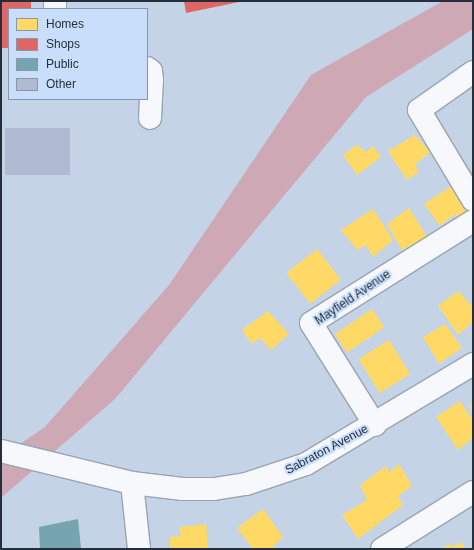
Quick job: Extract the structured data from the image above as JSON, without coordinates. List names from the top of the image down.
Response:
{
  "streets": {
    "street": ["Mayfield Avenue", "Sabraton Avenue"]
  },
  "crossings": [
    ["Mayfield Avenue", "Sabraton Avenue"]
  ],
  "legend": [
    "Homes",
    "Shops",
    "Public",
    "Other"
  ]
}
